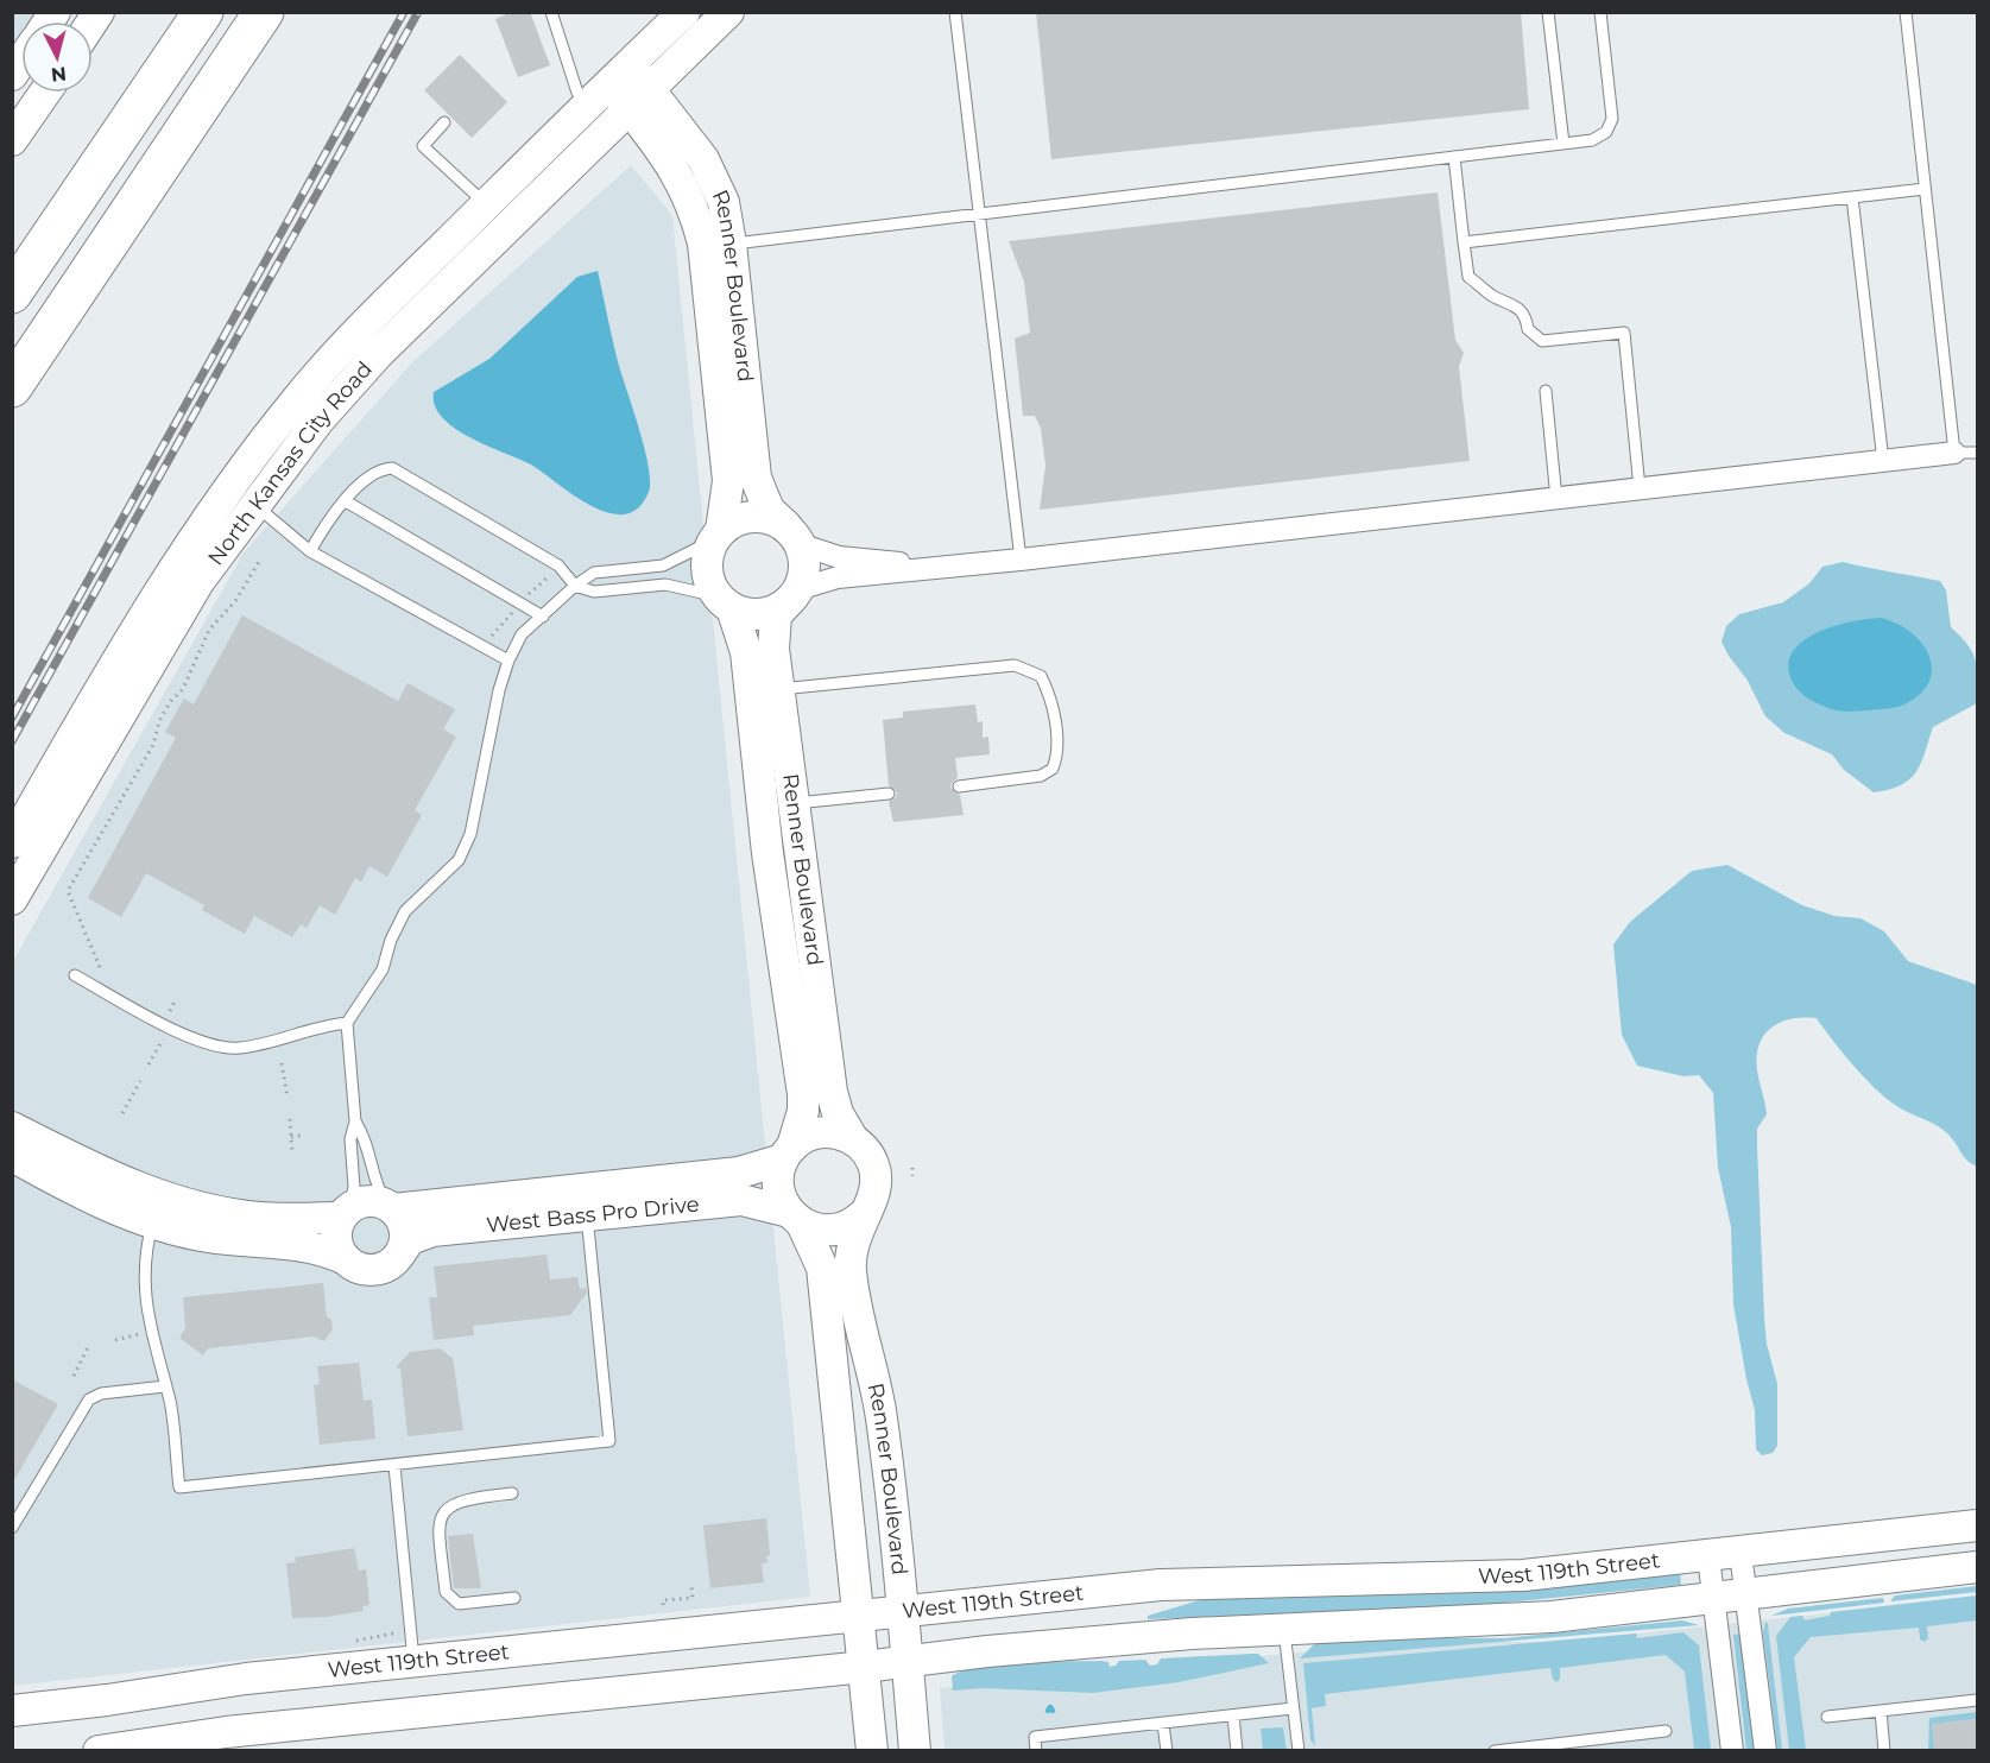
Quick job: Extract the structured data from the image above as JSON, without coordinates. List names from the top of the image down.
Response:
{
  "streets": {
    "main road": [
      "Renner Boulevard",
      "North Kansas City Road",
      "West Bass Pro Drive",
      "West 119th Street"
    ]
  },
  "crossings": [
    ["Renner Boulevard", "North Kansas City Road"],
    ["Renner Boulevard", "West Bass Pro Drive"],
    ["Renner Boulevard", "West 119th Street"]
  ],
  "north": "bottom"
}
